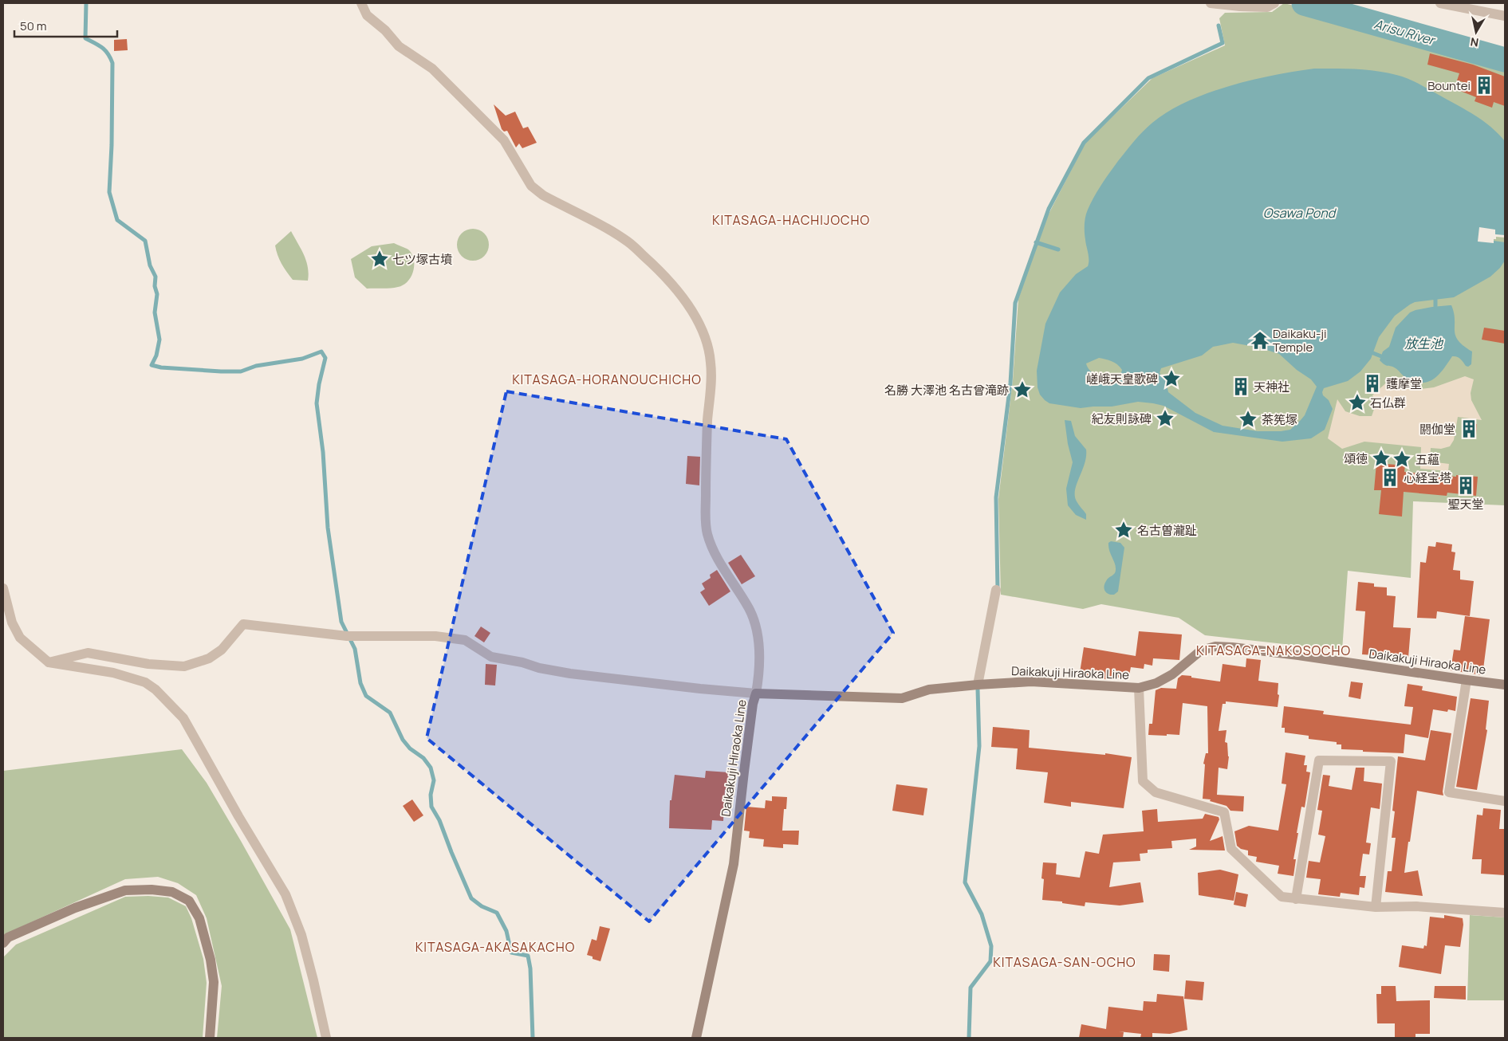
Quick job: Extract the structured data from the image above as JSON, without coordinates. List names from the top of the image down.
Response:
{
  "streets": {
    "main road": ["Daikakuji Hiraoka Line"]
  },
  "districts": [
    "KITASAGA-HACHIJOCHO",
    "KITASAGA-HORANOUCHICHO",
    "KITASAGA-NAKOSOCHO",
    "KITASAGA-AKASAKACHO",
    "KITASAGA-SAN-OCHO"
  ],
  "water": ["Arisu River", "Osawa Pond", "放生池"],
  "places": {
    "building": [
      "Bountei",
      "護摩堂",
      "天神社",
      "閼伽堂",
      "心経宝塔",
      "聖天堂"
    ],
    "place": [
      "七ツ塚古墳",
      "嵯峨天皇歌碑",
      "名勝 大澤池 名古曾滝跡",
      "石仏群",
      "紀友則詠碑",
      "茶筅塚",
      "頌徳",
      "五蘊",
      "名古曽瀧趾"
    ],
    "temple": ["Daikaku-ji Temple"]
  },
  "scale_bar": "50 m",
  "north": "bottom"
}
